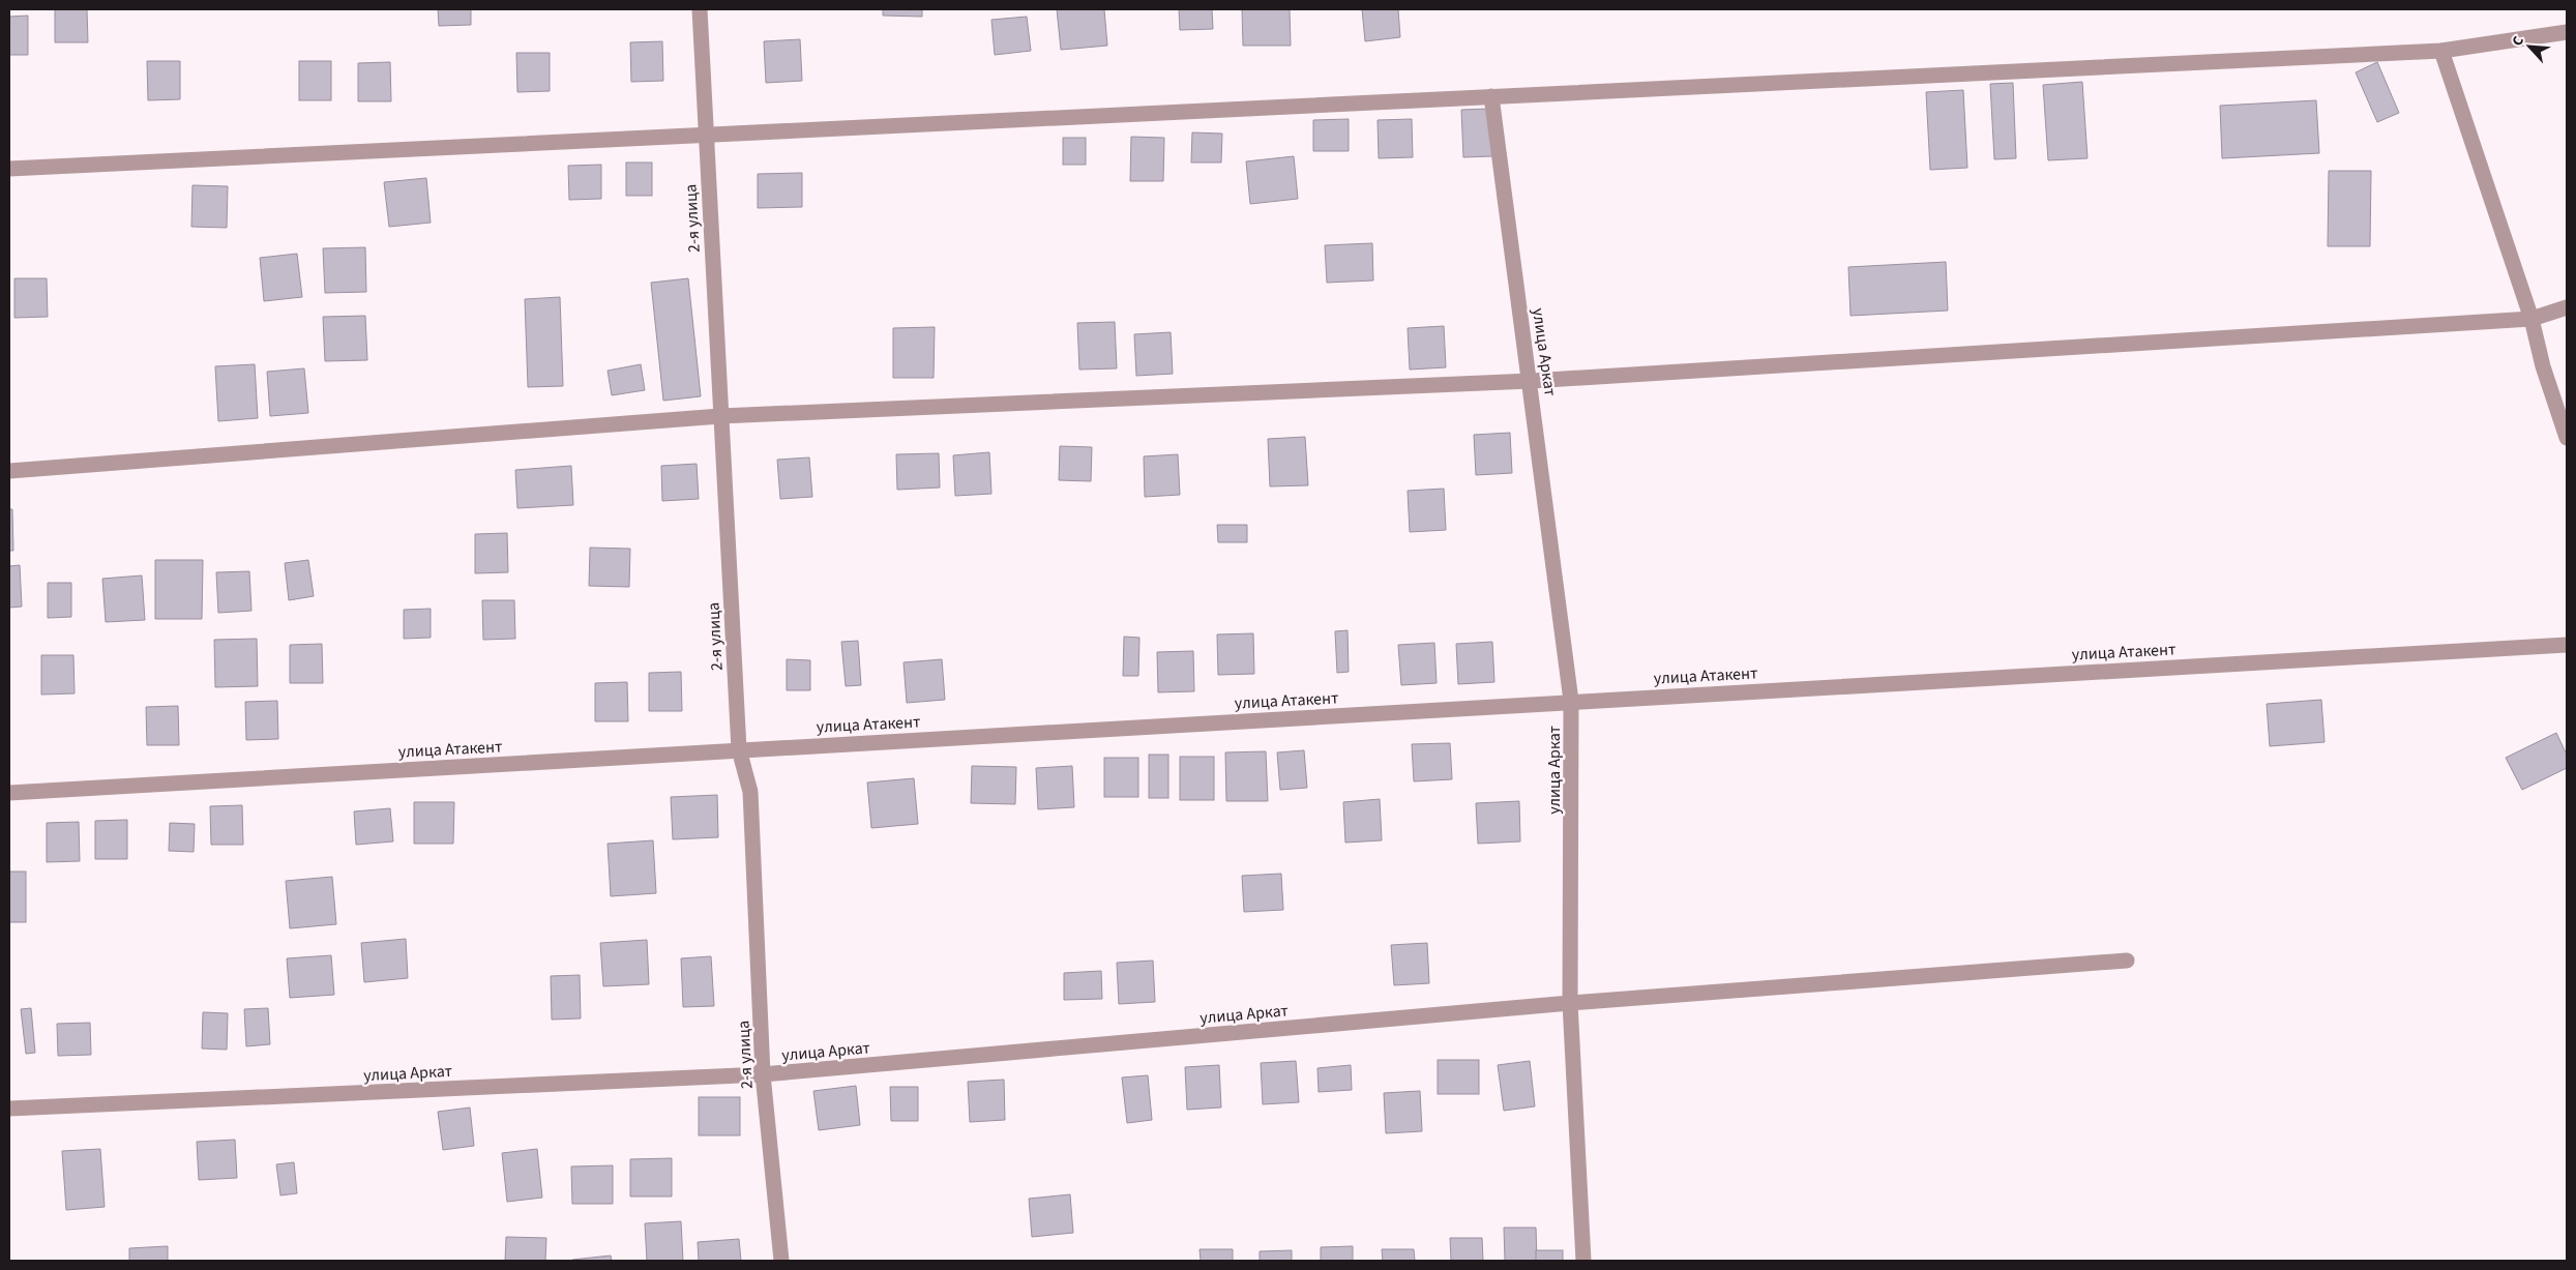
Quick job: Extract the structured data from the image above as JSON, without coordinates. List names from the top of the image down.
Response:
{
  "streets": {
    "street": ["2-я улица", "улица Аркат", "улица Атакент"]
  },
  "crossings": [
    ["2-я улица", "улица Аркат"],
    ["2-я улица", "улица Атакент"],
    ["улица Аркат", "улица Атакент"]
  ],
  "north": "top left"
}
